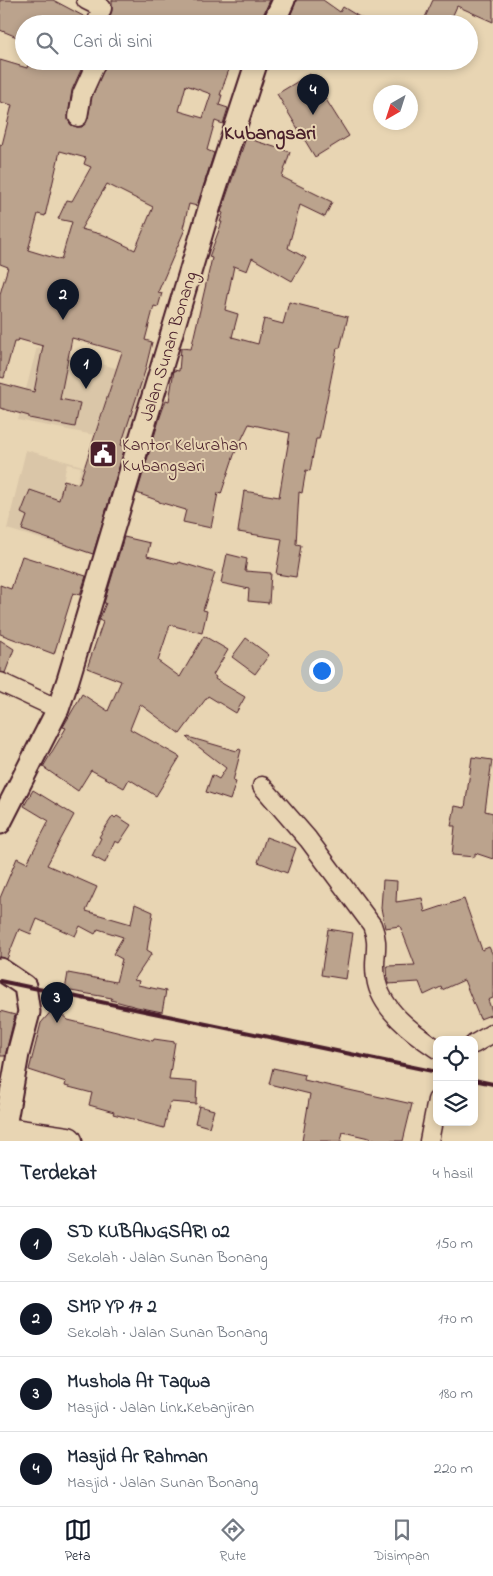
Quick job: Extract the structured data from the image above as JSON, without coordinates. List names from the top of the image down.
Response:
{
  "streets": {
    "street": ["Jalan Sunan Bonang"]
  },
  "districts": ["Kubangsari"],
  "places": {
    "public building": ["Kantor Kelurahan Kubangsari"]
  },
  "north": "bottom left",
  "page": {
    "search": "Cari di sini",
    "pins": [
      "4",
      "2",
      "1",
      "3"
    ],
    "heading": ["Terdekat", "4 hasil"],
    "list": [
      {
        "mark": "1",
        "name": "SD KUBANGSARI 02",
        "note": "Sekolah · Jalan Sunan Bonang",
        "value": "150 m"
      },
      {
        "mark": "2",
        "name": "SMP YP 17 2",
        "note": "Sekolah · Jalan Sunan Bonang",
        "value": "170 m"
      },
      {
        "mark": "3",
        "name": "Mushola At Taqwa",
        "note": "Masjid · Jalan Link.Kebanjiran",
        "value": "180 m"
      },
      {
        "mark": "4",
        "name": "Masjid Ar Rahman",
        "note": "Masjid · Jalan Sunan Bonang",
        "value": "220 m"
      }
    ],
    "nav": ["Peta", "Rute", "Disimpan"]
  }
}
